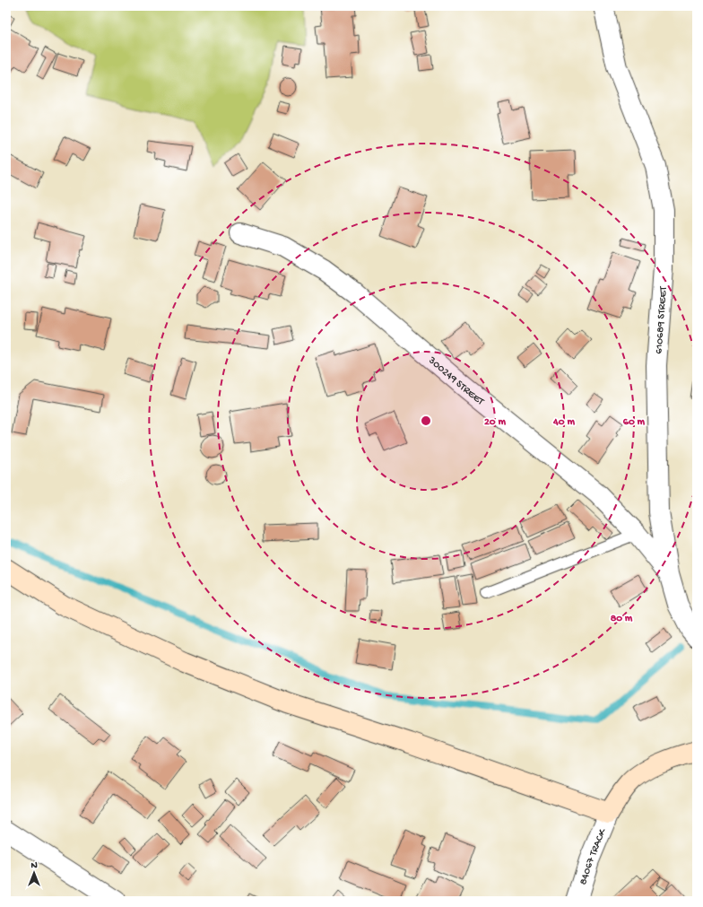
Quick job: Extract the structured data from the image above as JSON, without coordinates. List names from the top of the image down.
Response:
{
  "streets": {
    "street": ["610689 STREET", "300249 STREET", "84067 TRACK"]
  },
  "crossings": [
    ["610689 STREET", "300249 STREET"]
  ],
  "north": "top",
  "rings": [
    "20 m",
    "40 m",
    "60 m",
    "80 m"
  ]
}
